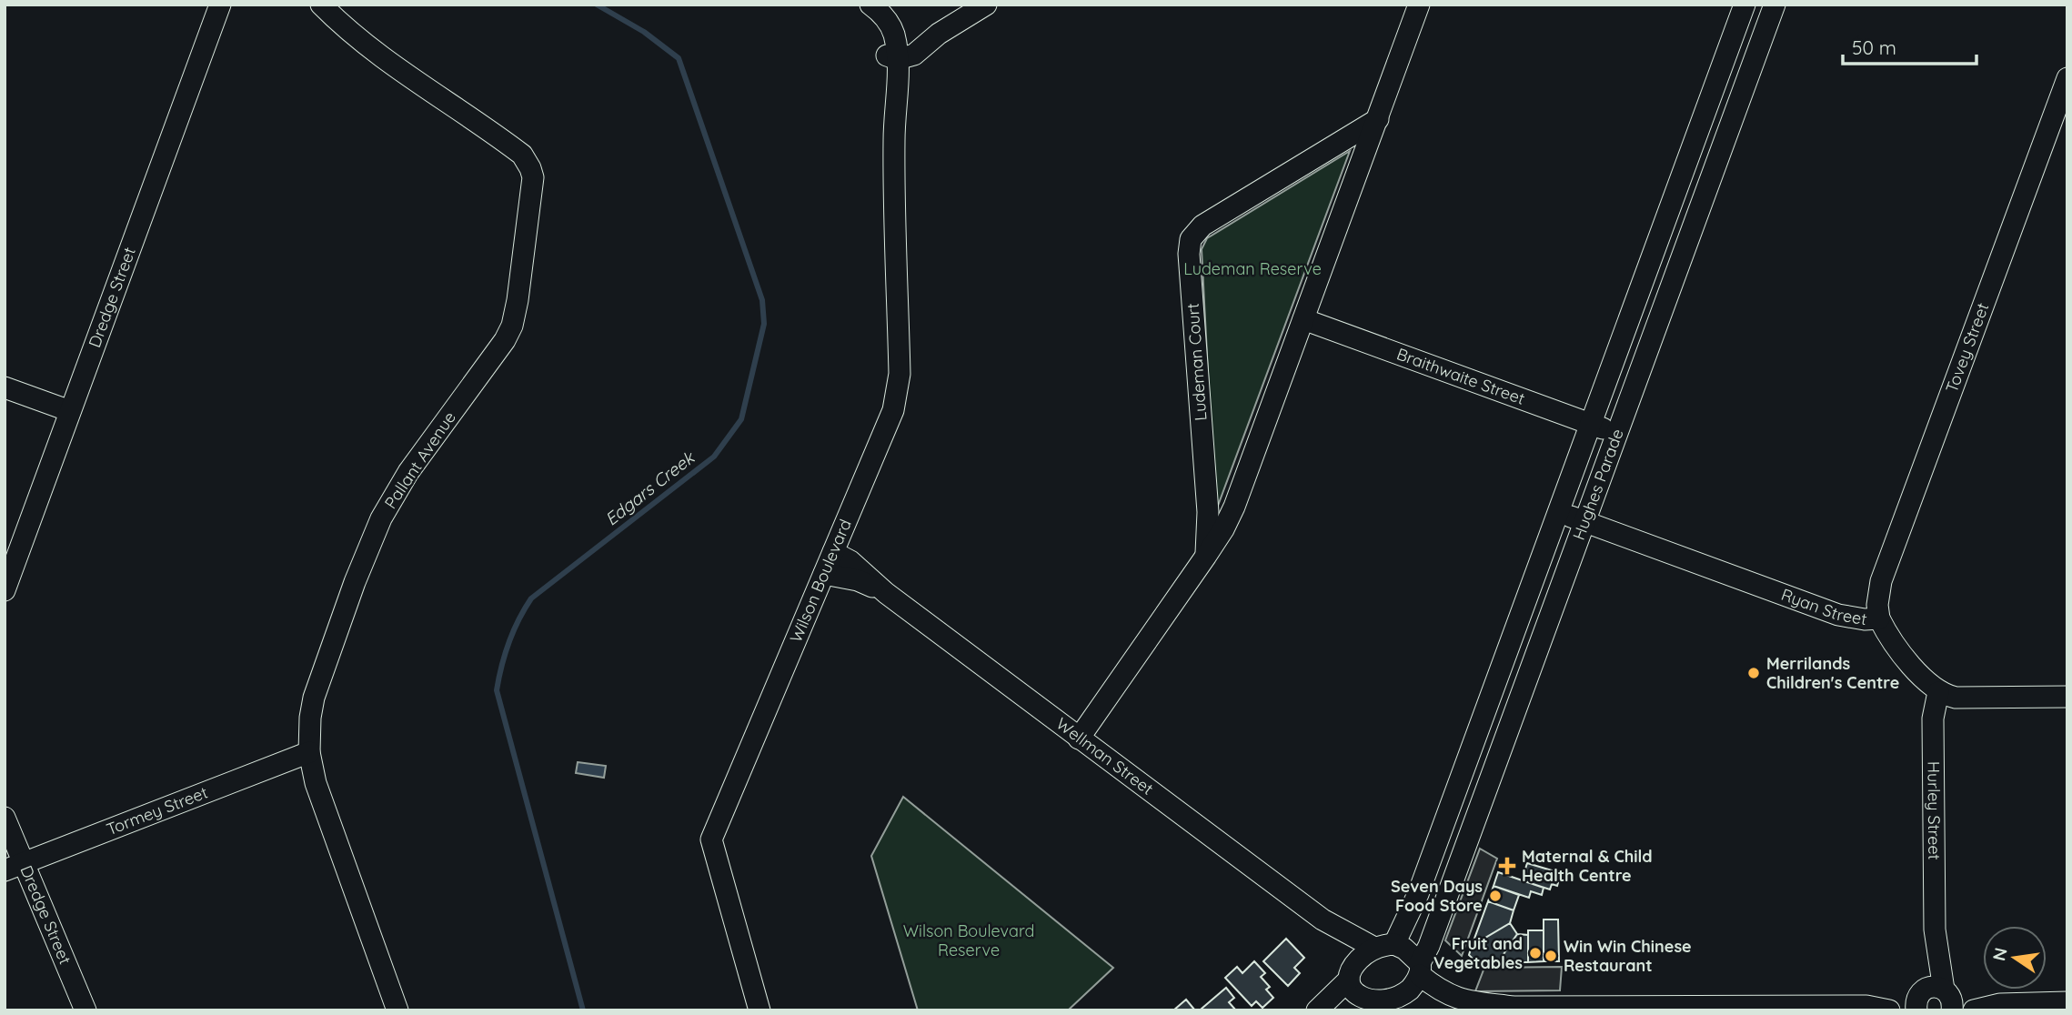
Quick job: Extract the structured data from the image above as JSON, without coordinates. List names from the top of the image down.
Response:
{
  "streets": {
    "street": [
      "Dredge Street",
      "Tovey Street",
      "Ludeman Court",
      "Braithwaite Street",
      "Pallant Avenue",
      "Hughes Parade",
      "Wilson Boulevard",
      "Ryan Street",
      "Wellman Street",
      "Hurley Street",
      "Tormey Street"
    ]
  },
  "crossings": [
    ["Dredge Street", "Tormey Street"],
    ["Tovey Street", "Ryan Street"],
    ["Braithwaite Street", "Hughes Parade"],
    ["Pallant Avenue", "Tormey Street"],
    ["Hughes Parade", "Ryan Street"],
    ["Hughes Parade", "Wellman Street"],
    ["Wilson Boulevard", "Wellman Street"],
    ["Ryan Street", "Hurley Street"]
  ],
  "water": ["Edgars Creek"],
  "parks": ["Ludeman Reserve", "Wilson Boulevard Reserve"],
  "places": {
    "other": [
      "Merrilands Children's Centre",
      "Seven Days Food Store",
      "Fruit and Vegetables",
      "Win Win Chinese Restaurant"
    ],
    "health": ["Maternal & Child Health Centre"]
  },
  "scale_bar": "50 m",
  "north": "left"
}
